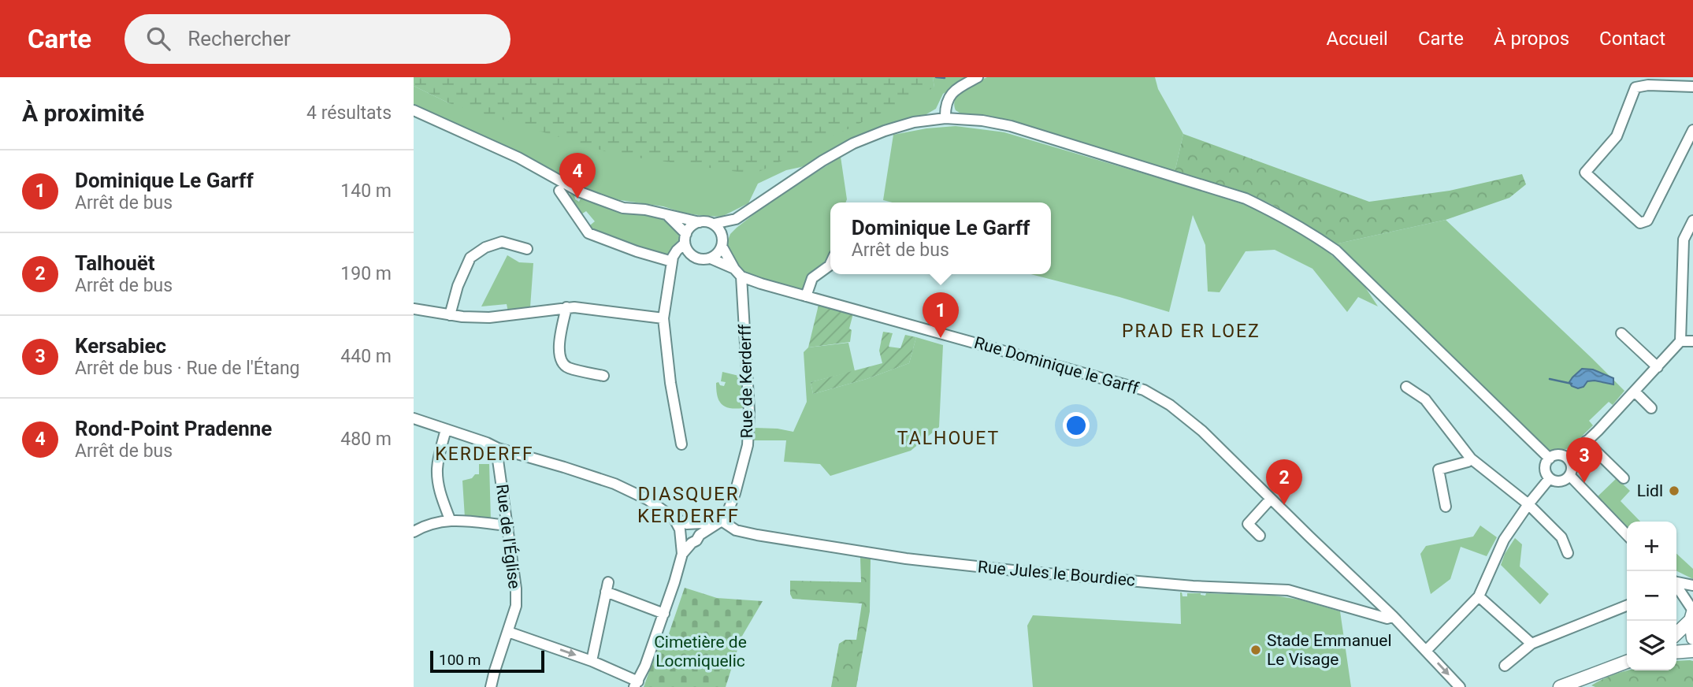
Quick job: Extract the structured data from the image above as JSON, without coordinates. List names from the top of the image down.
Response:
{
  "streets": {
    "street": [
      "Rue Dominique le Garff",
      "Rue de Kerderff",
      "Rue de l'Église",
      "Rue Jules le Bourdiec"
    ]
  },
  "crossings": [
    ["Rue Dominique le Garff", "Rue de Kerderff"],
    ["Rue Dominique le Garff", "Rue Jules le Bourdiec"],
    ["Rue de Kerderff", "Rue Jules le Bourdiec"]
  ],
  "districts": [
    "PRAD ER LOEZ",
    "TALHOUET",
    "KERDERFF",
    "DIASQUER KERDERFF"
  ],
  "parks": ["Cimetière de Locmiquelic"],
  "places": ["Lidl", "Stade Emmanuel Le Visage"],
  "scale_bar": "100 m",
  "page": {
    "header": "Carte",
    "search": "Rechercher",
    "nav": [
      "Accueil",
      "Carte",
      "À propos",
      "Contact"
    ],
    "heading": ["À proximité", "4 résultats"],
    "list": [
      {
        "mark": "1",
        "name": "Dominique Le Garff",
        "note": "Arrêt de bus",
        "value": "140 m"
      },
      {
        "mark": "2",
        "name": "Talhouët",
        "note": "Arrêt de bus",
        "value": "190 m"
      },
      {
        "mark": "3",
        "name": "Kersabiec",
        "note": "Arrêt de bus · Rue de l'Étang",
        "value": "440 m"
      },
      {
        "mark": "4",
        "name": "Rond-Point Pradenne",
        "note": "Arrêt de bus",
        "value": "480 m"
      }
    ],
    "pins": [
      "4",
      "1",
      "3",
      "2"
    ],
    "popup": ["Dominique Le Garff", "Arrêt de bus"],
    "map_buttons": ["+", "−"],
    "scale": "100 m"
  }
}
